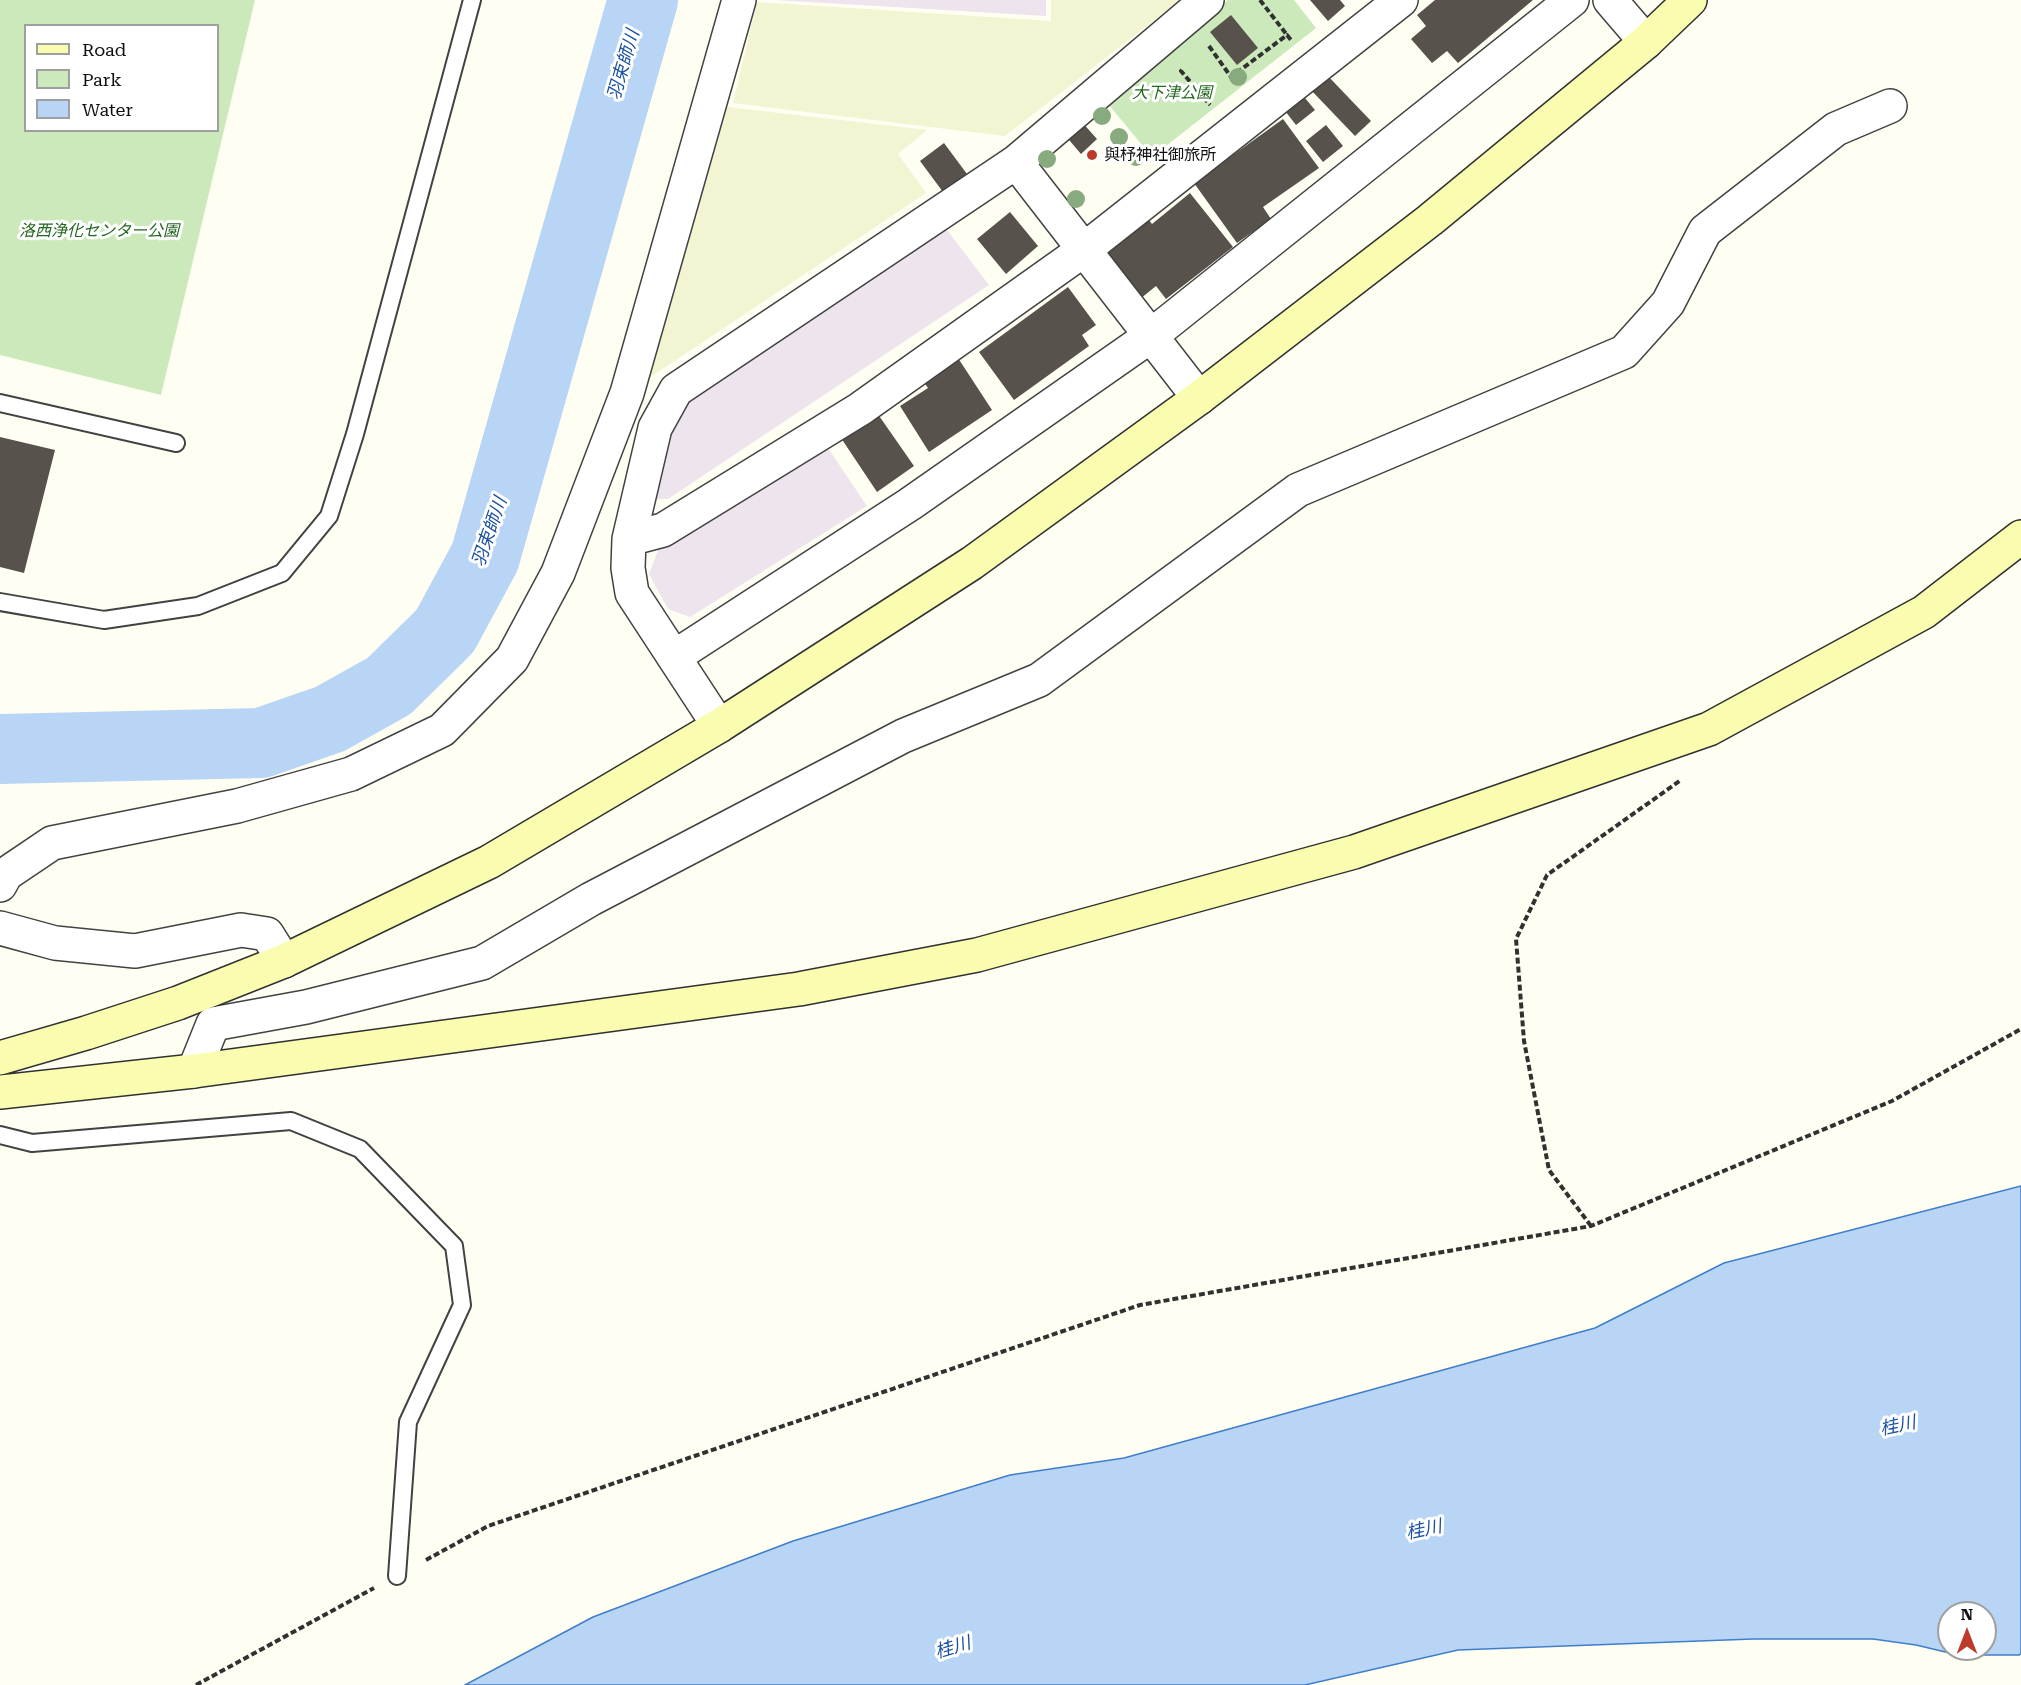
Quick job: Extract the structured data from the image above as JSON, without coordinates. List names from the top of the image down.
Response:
{
  "water": ["羽束師川", "桂川"],
  "parks": ["大下津公園", "洛西浄化センター公園"],
  "places": ["與杼神社御旅所"],
  "legend": ["Road", "Park", "Water"],
  "north": "top"
}
